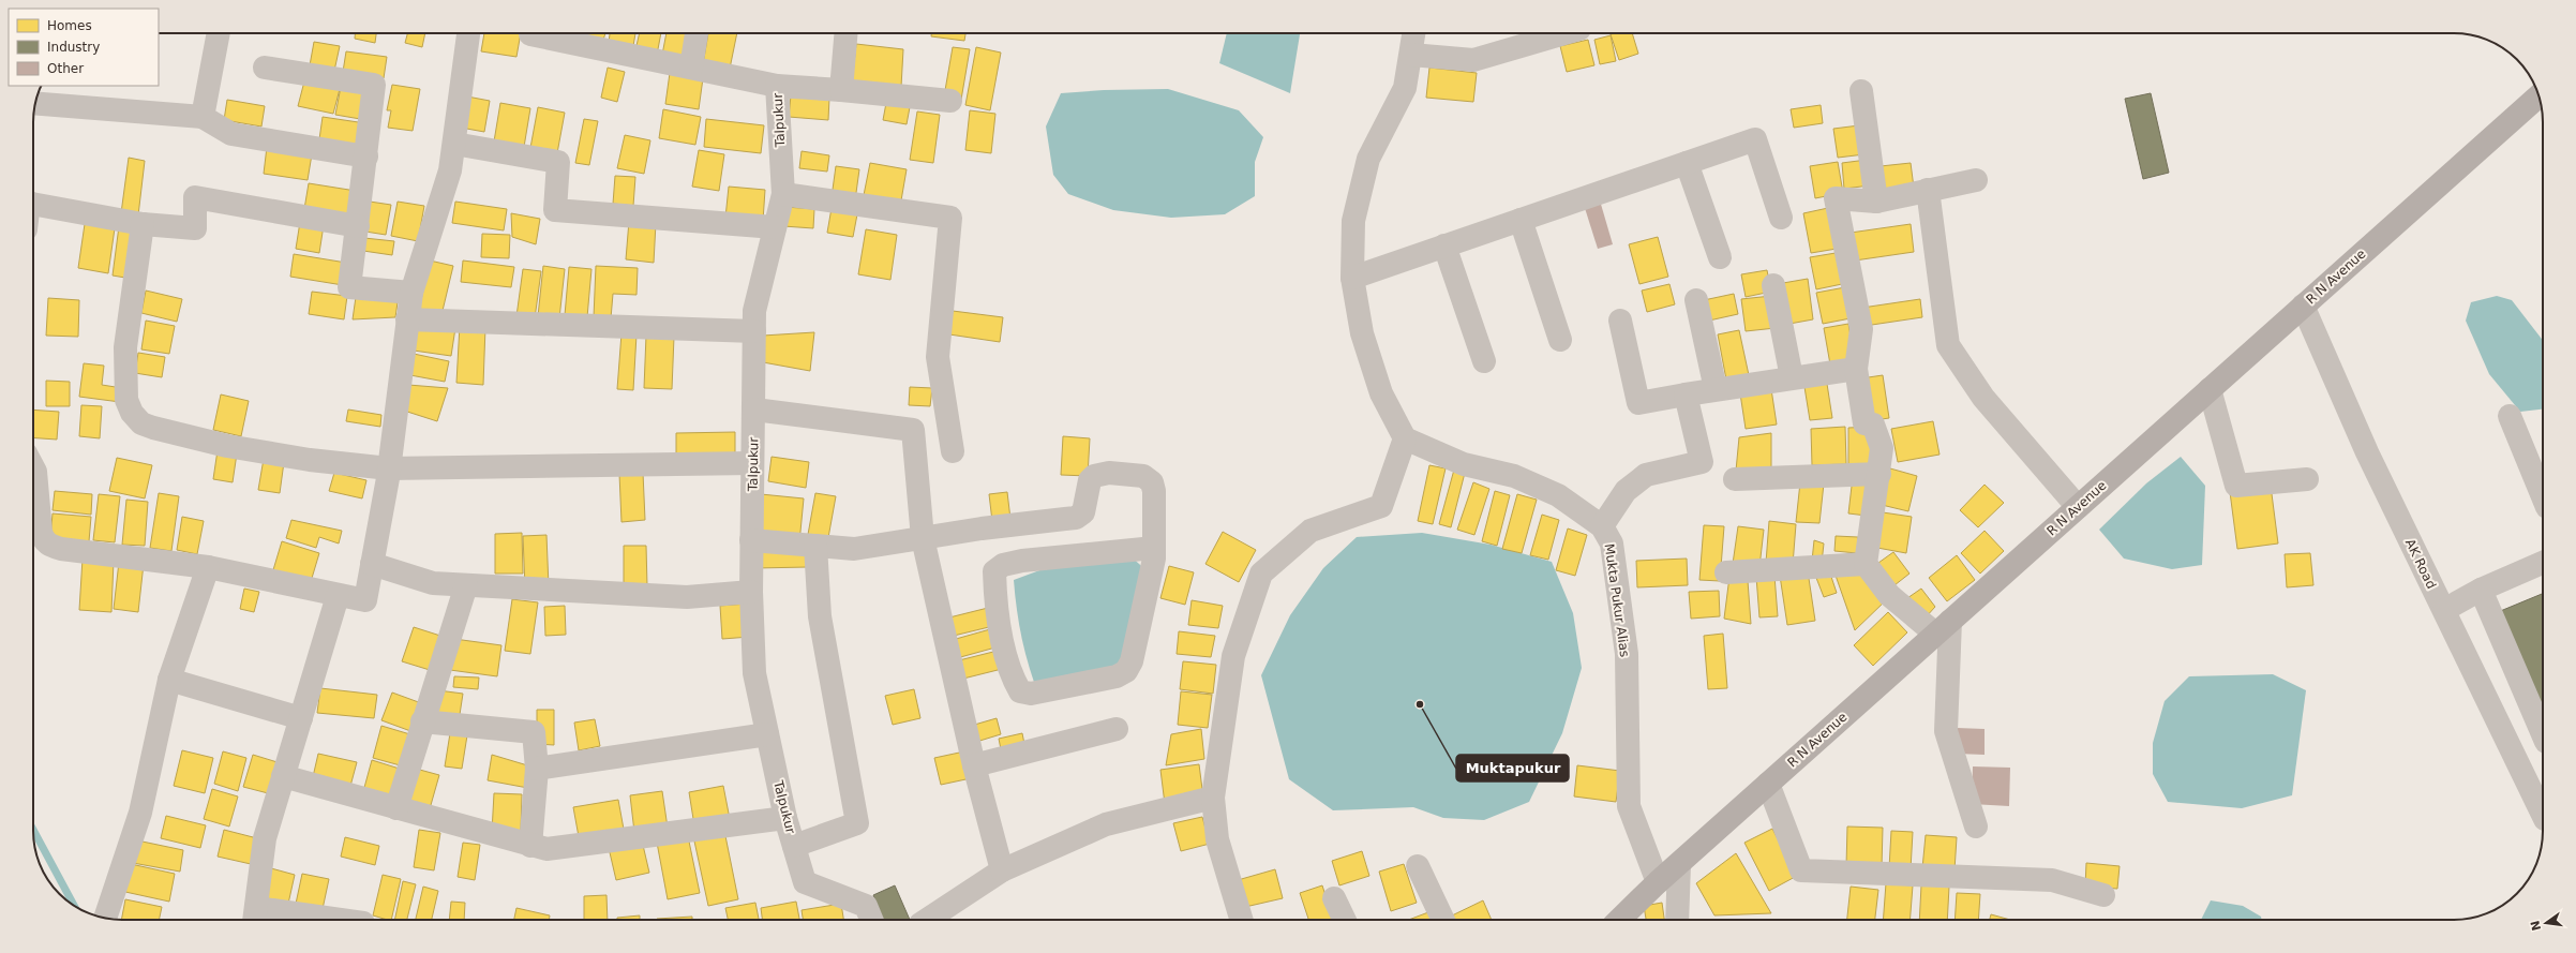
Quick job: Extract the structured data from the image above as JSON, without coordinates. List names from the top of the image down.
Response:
{
  "streets": {
    "main road": ["R N Avenue"],
    "street": ["Talpukur", "AK Road", "Mukta Pukur Alias"]
  },
  "crossings": [
    ["R N Avenue", "AK Road"],
    ["R N Avenue", "Mukta Pukur Alias"]
  ],
  "places": ["Muktapukur"],
  "legend": ["Homes", "Industry", "Other"],
  "north": "left"
}
